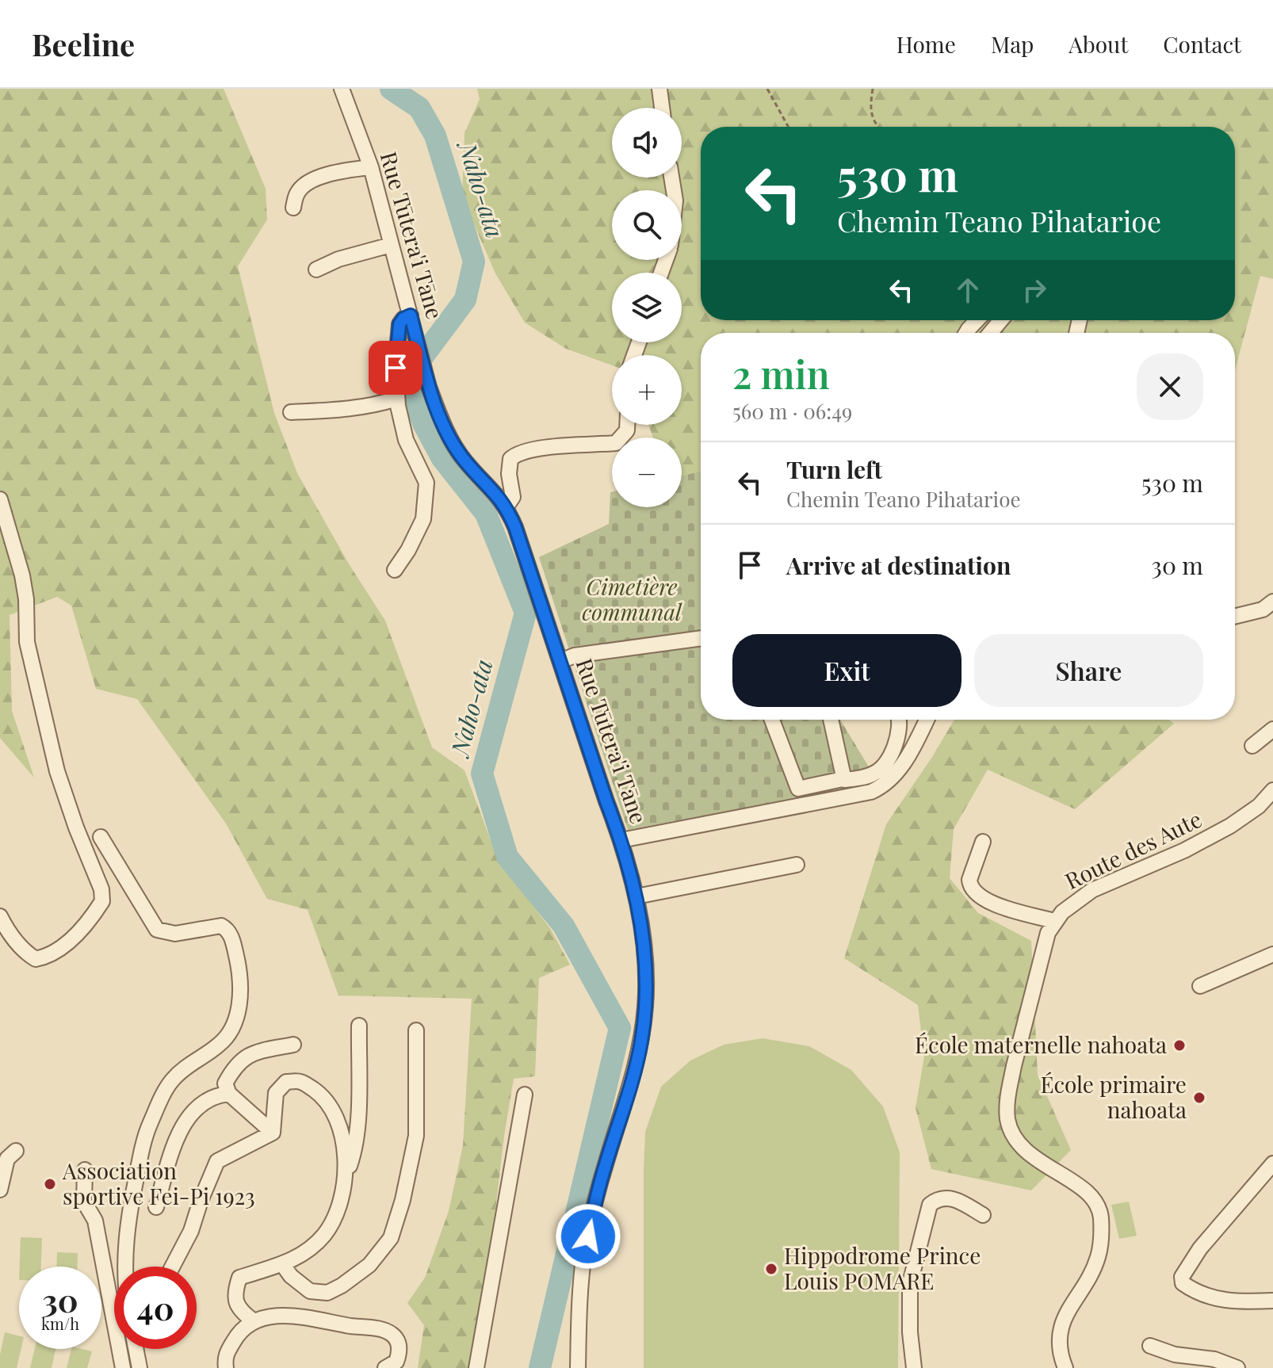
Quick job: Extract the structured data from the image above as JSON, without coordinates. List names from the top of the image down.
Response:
{
  "streets": {
    "street": ["Rue Tūtera'i Tāne", "Route des Aute"]
  },
  "water": ["Naho-ata"],
  "parks": ["Cimetière communal"],
  "places": [
    "École maternelle nahoata",
    "École primaire nahoata",
    "Association sportive Fei-Pi 1923",
    "Hippodrome Prince Louis POMARE"
  ],
  "page": {
    "header": "Beeline",
    "nav": [
      "Home",
      "Map",
      "About",
      "Contact"
    ],
    "map_buttons": ["+", "−"],
    "turn": ["530 m", "Chemin Teano Pihatarioe"],
    "heading": ["2 min", "560 m · 06:49"],
    "list": [
      {
        "name": "Turn left",
        "note": "Chemin Teano Pihatarioe",
        "value": "530 m"
      },
      {
        "name": "Arrive at destination",
        "value": "30 m"
      }
    ],
    "buttons": ["Exit", "Share"],
    "speed": "30 km/h",
    "limit": "40"
  }
}
